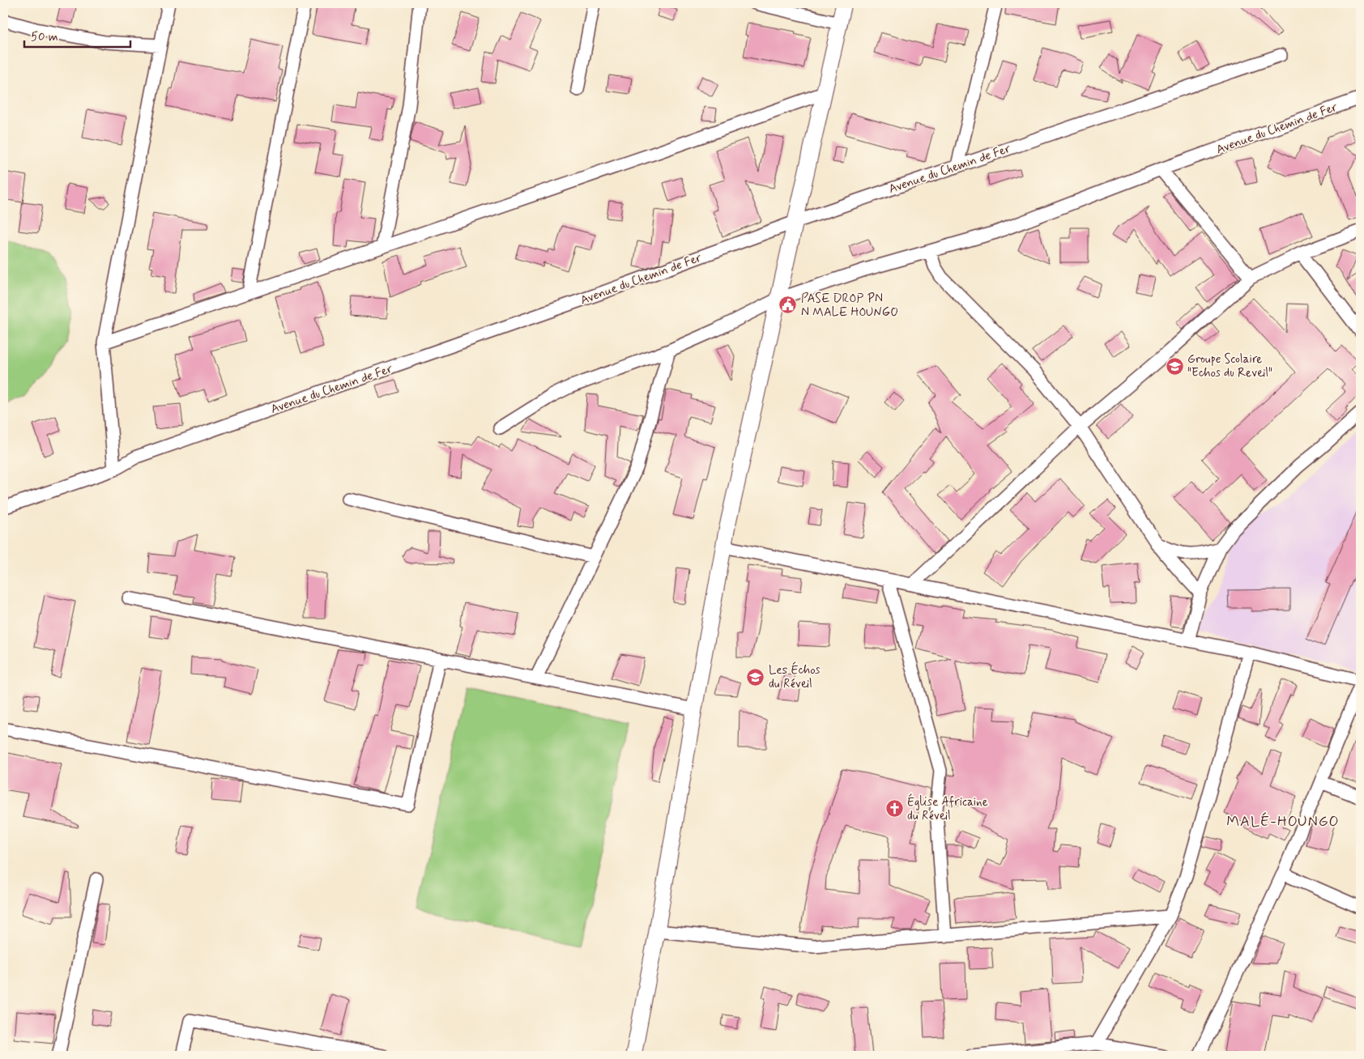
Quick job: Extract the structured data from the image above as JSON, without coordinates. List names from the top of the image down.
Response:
{
  "streets": {
    "street": ["Avenue du Chemin de Fer"]
  },
  "districts": ["MALÉ-HOUNGO"],
  "places": {
    "public building": ["PASE DROP PN N MALE HOUNGO"],
    "school or university": ["Groupe Scolaire \"Echos du Reveil\"", "Les Échos du Réveil"],
    "church": ["Église Africaine du Réveil"]
  },
  "scale_bar": "50 m"
}
